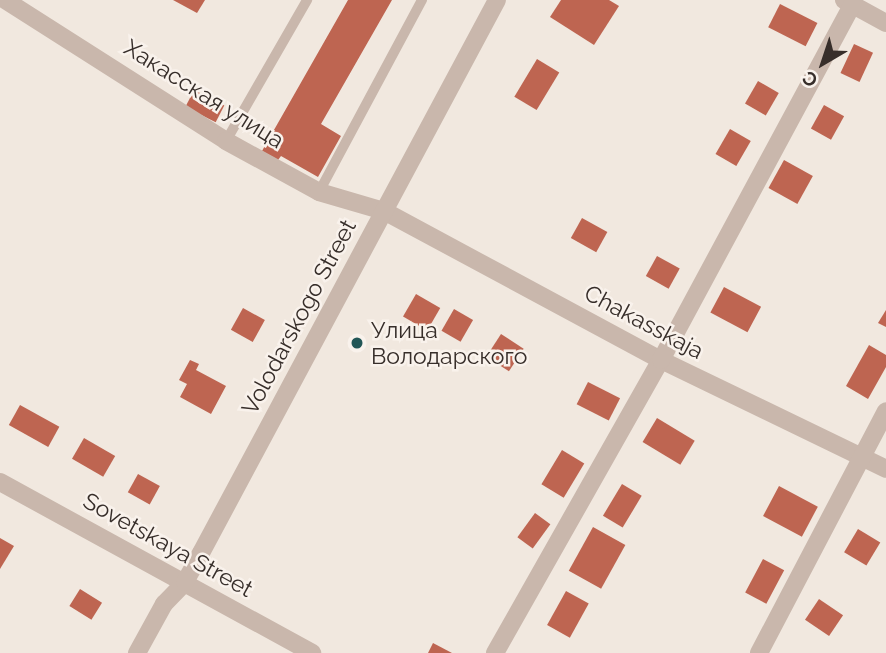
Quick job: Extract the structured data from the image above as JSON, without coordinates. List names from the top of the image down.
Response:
{
  "streets": {
    "street": [
      "Хакасская улица",
      "Volodarskogo Street",
      "Chakasskaja",
      "Sovetskaya Street"
    ]
  },
  "crossings": [
    ["Хакасская улица", "Volodarskogo Street"],
    ["Хакасская улица", "Chakasskaja"],
    ["Volodarskogo Street", "Chakasskaja"],
    ["Volodarskogo Street", "Sovetskaya Street"]
  ],
  "places": ["Улица Володарского"],
  "north": "bottom left"
}
